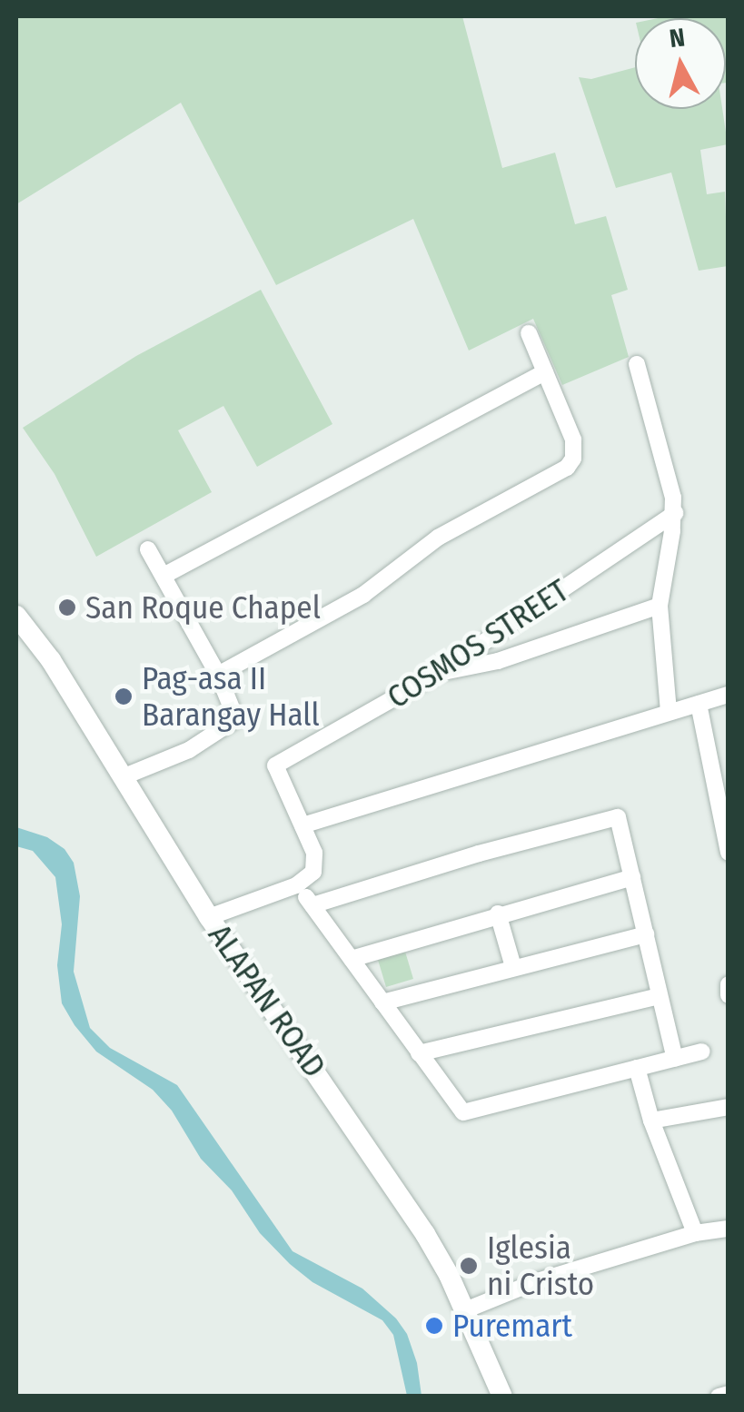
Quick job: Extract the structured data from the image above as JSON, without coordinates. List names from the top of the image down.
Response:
{
  "streets": {
    "street": ["COSMOS STREET", "ALAPAN ROAD"]
  },
  "places": [
    "San Roque Chapel",
    "Pag-asa II Barangay Hall",
    "Iglesia ni Cristo",
    "Puremart"
  ],
  "north": "top"
}
